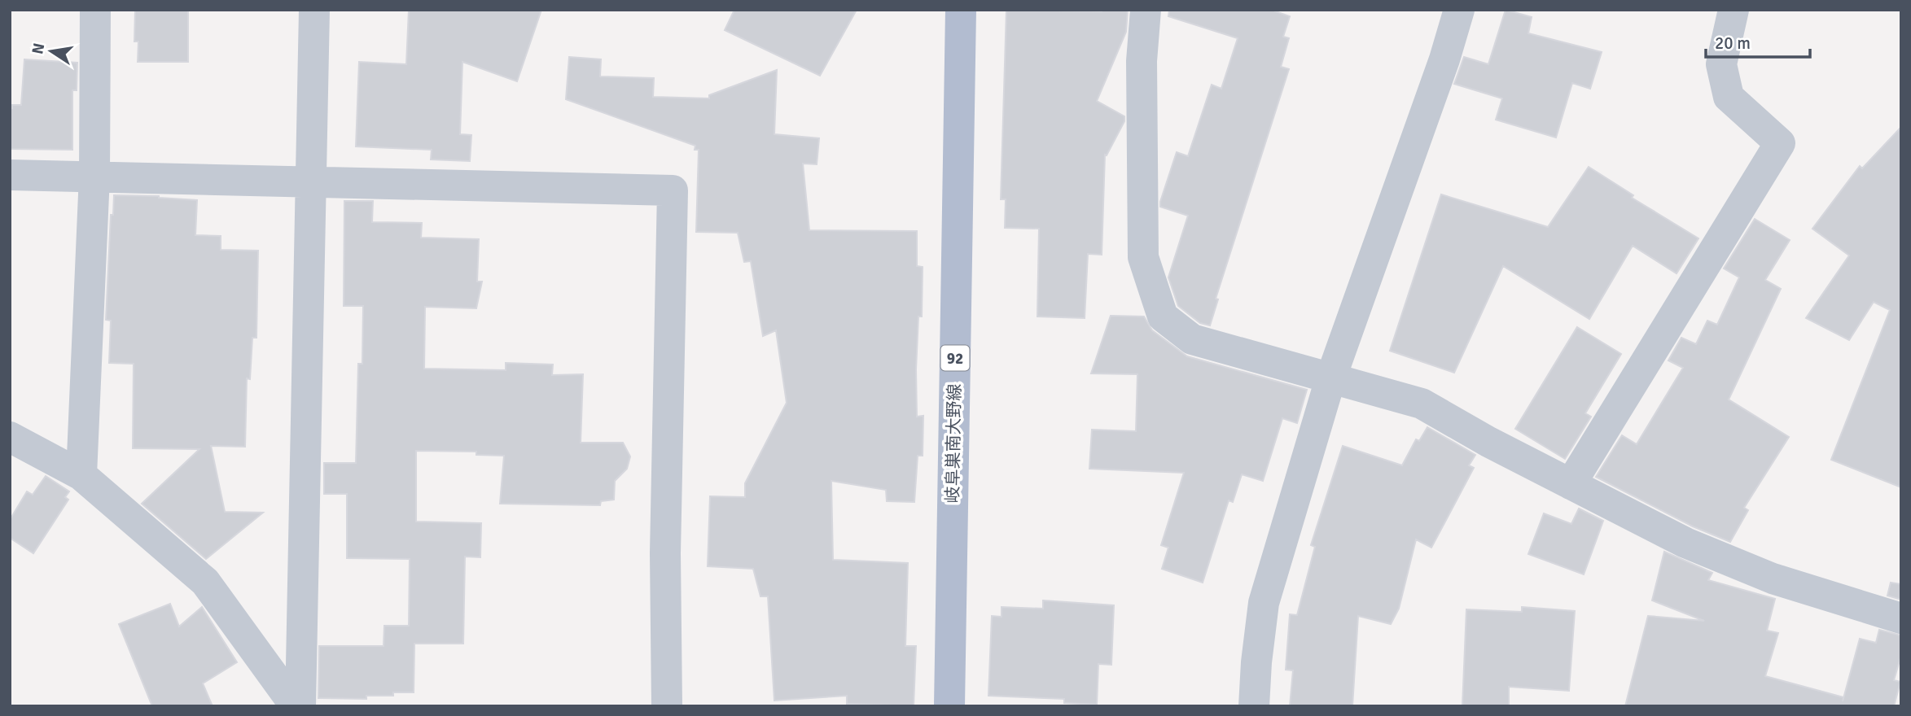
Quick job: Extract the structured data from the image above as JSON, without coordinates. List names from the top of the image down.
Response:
{
  "streets": {
    "main road": ["92", "岐阜巣南大野線"]
  },
  "scale_bar": "20 m",
  "north": "left"
}
